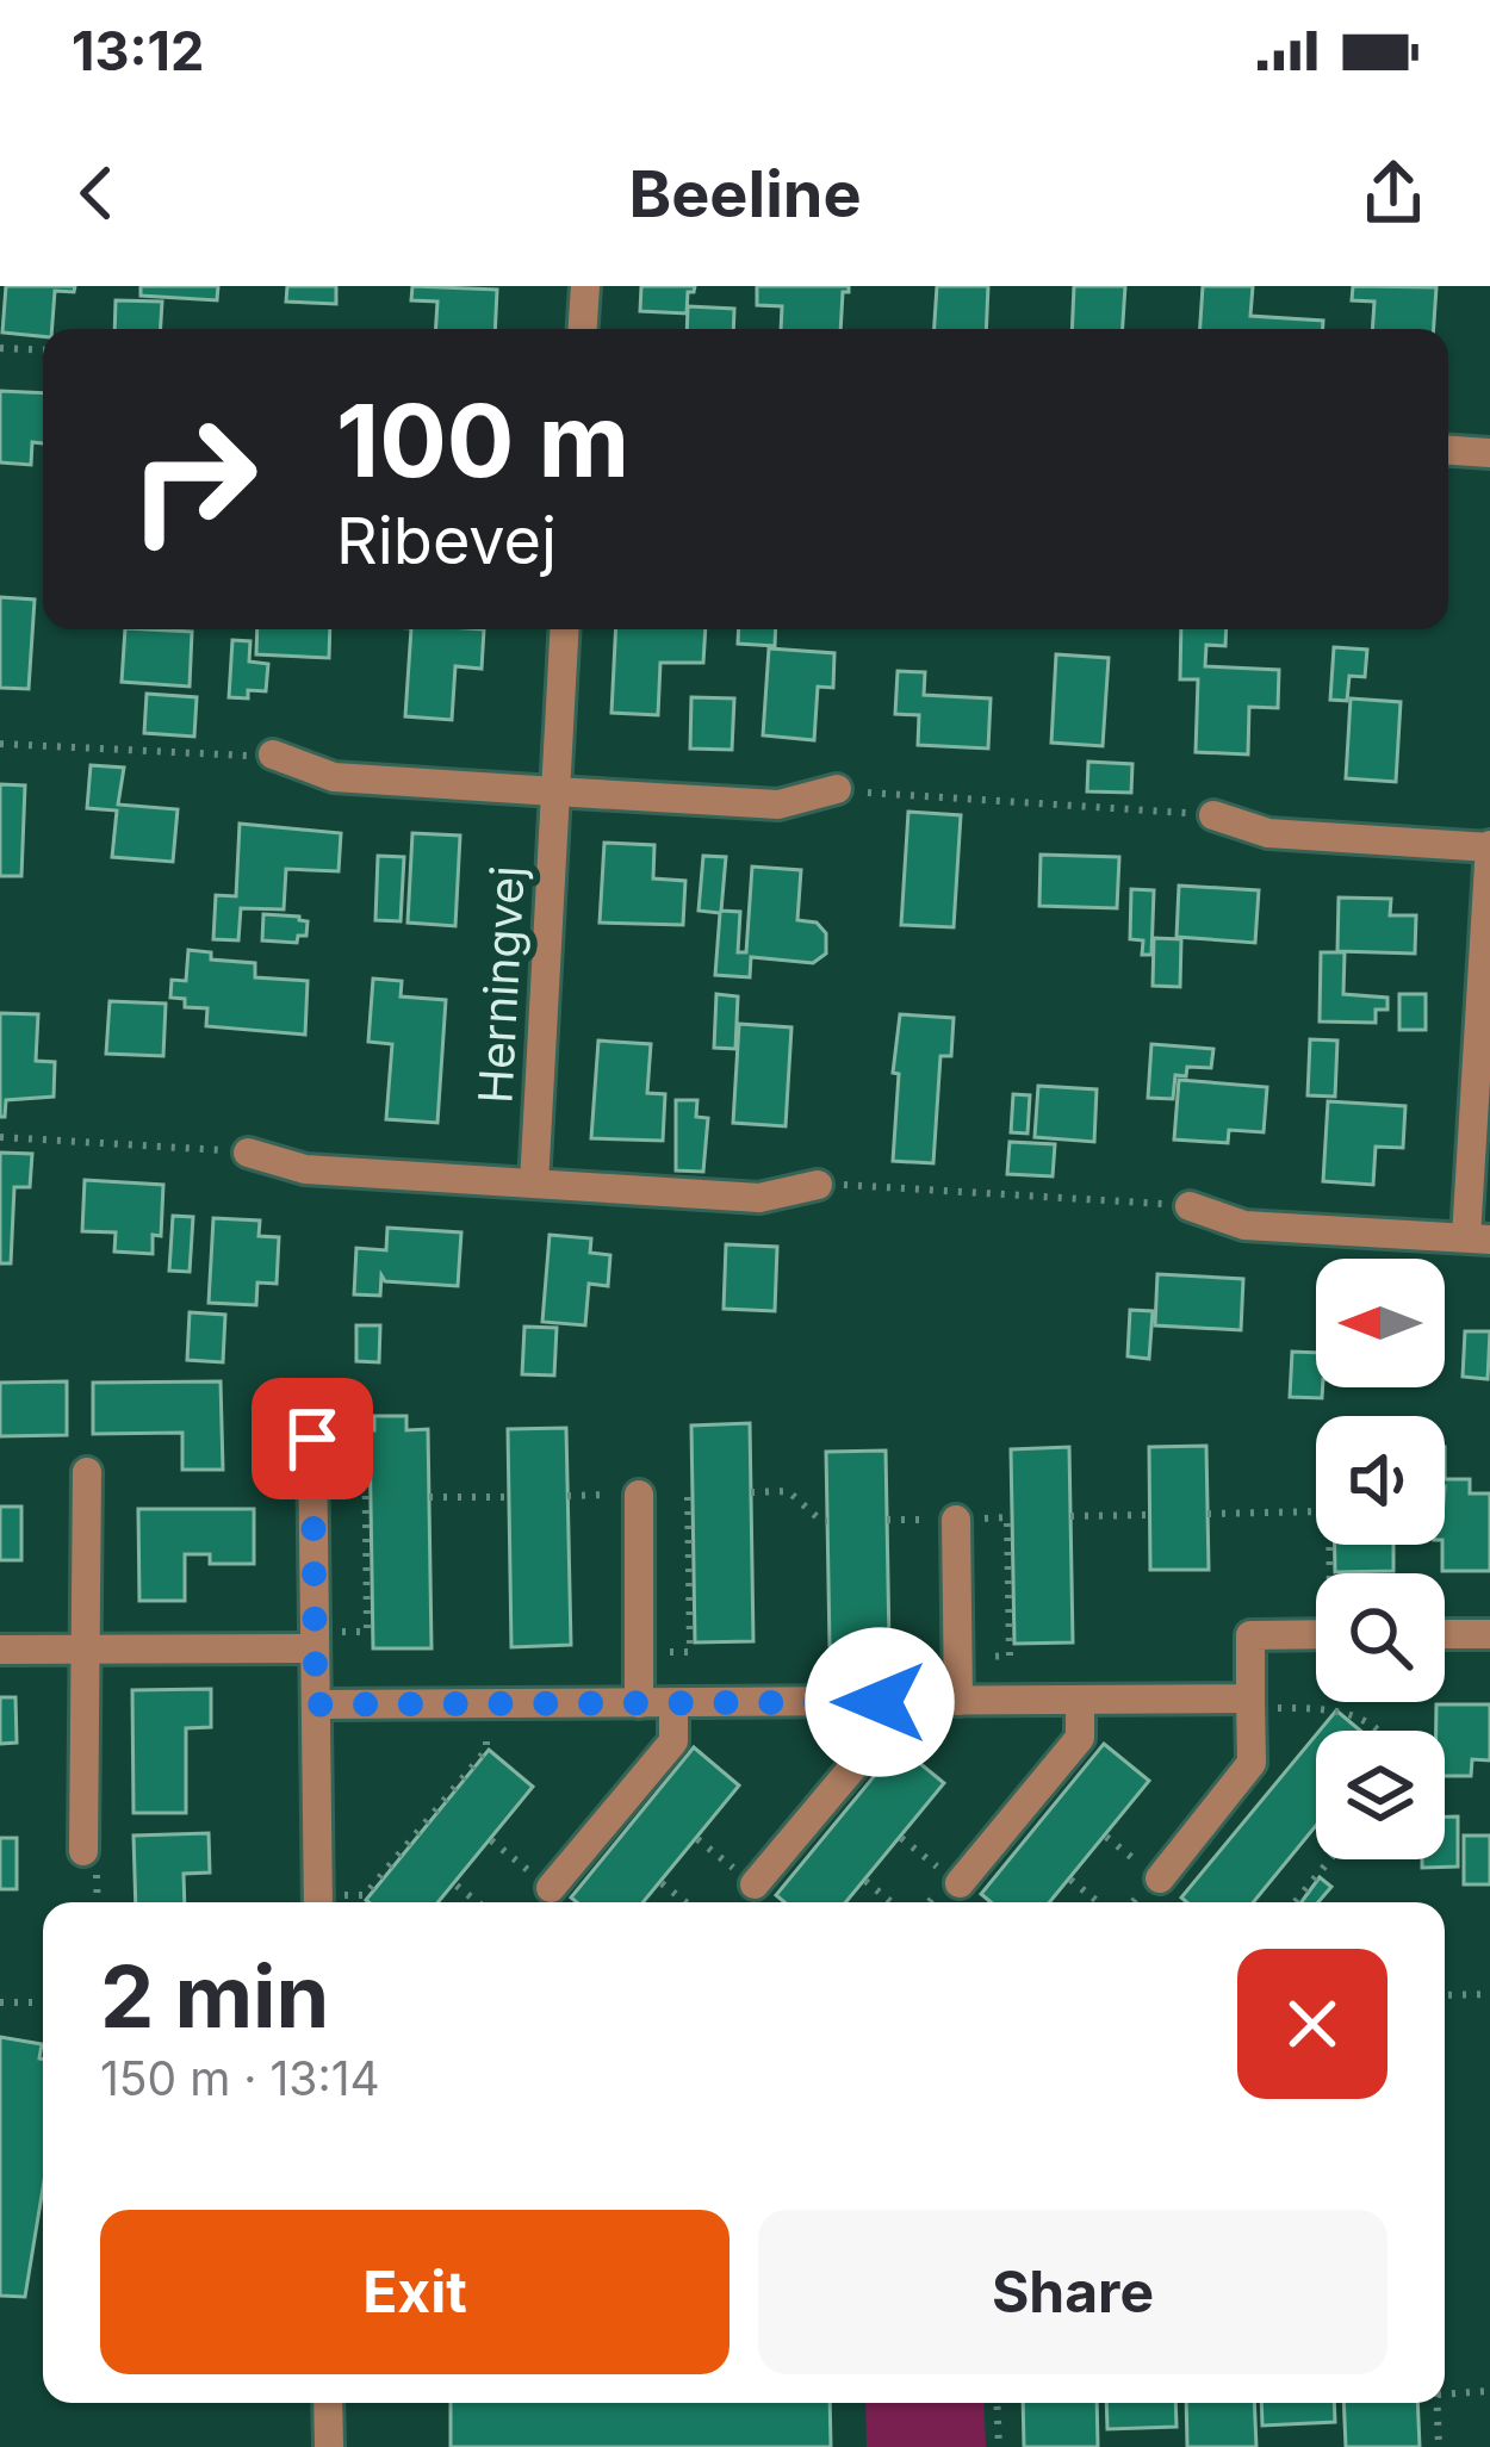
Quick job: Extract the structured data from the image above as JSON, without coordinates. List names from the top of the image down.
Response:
{
  "streets": {
    "street": ["Herningvej"]
  },
  "north": "left",
  "page": {
    "status": "13:12",
    "header": "Beeline",
    "turn": ["100 m", "Ribevej"],
    "heading": ["2 min", "150 m · 13:14"],
    "buttons": ["Exit", "Share"]
  }
}
